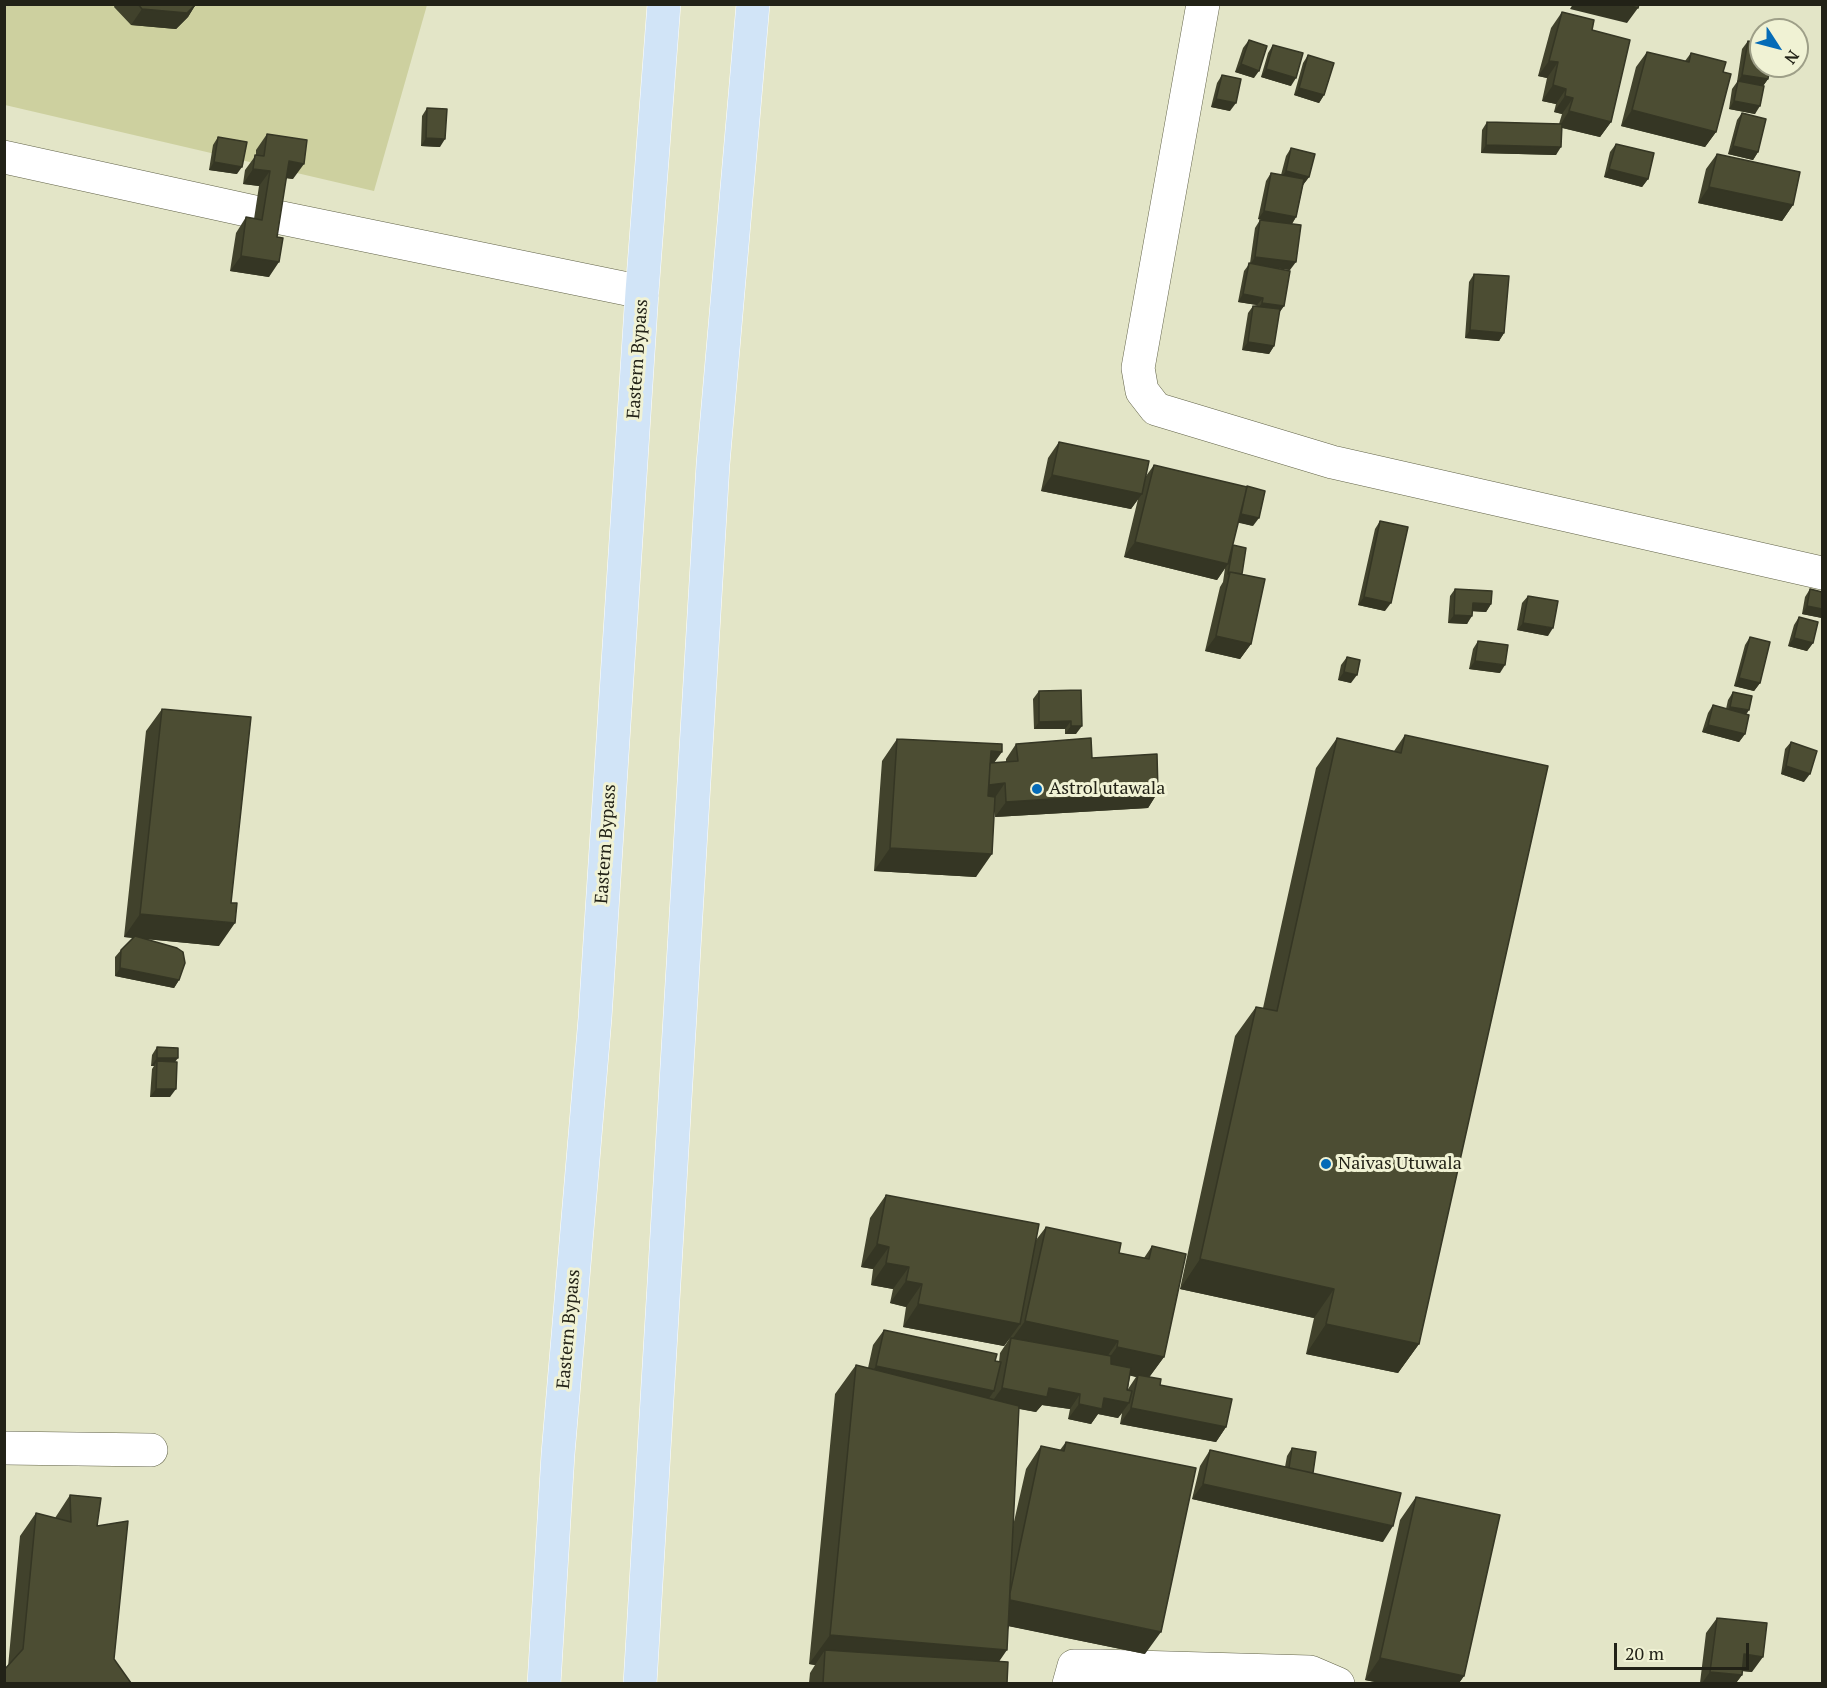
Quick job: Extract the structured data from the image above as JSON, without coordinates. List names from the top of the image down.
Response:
{
  "streets": {
    "main road": ["Eastern Bypass"]
  },
  "places": ["Astrol utawala", "Naivas Utuwala"],
  "scale_bar": "20 m",
  "north": "bottom right"
}
